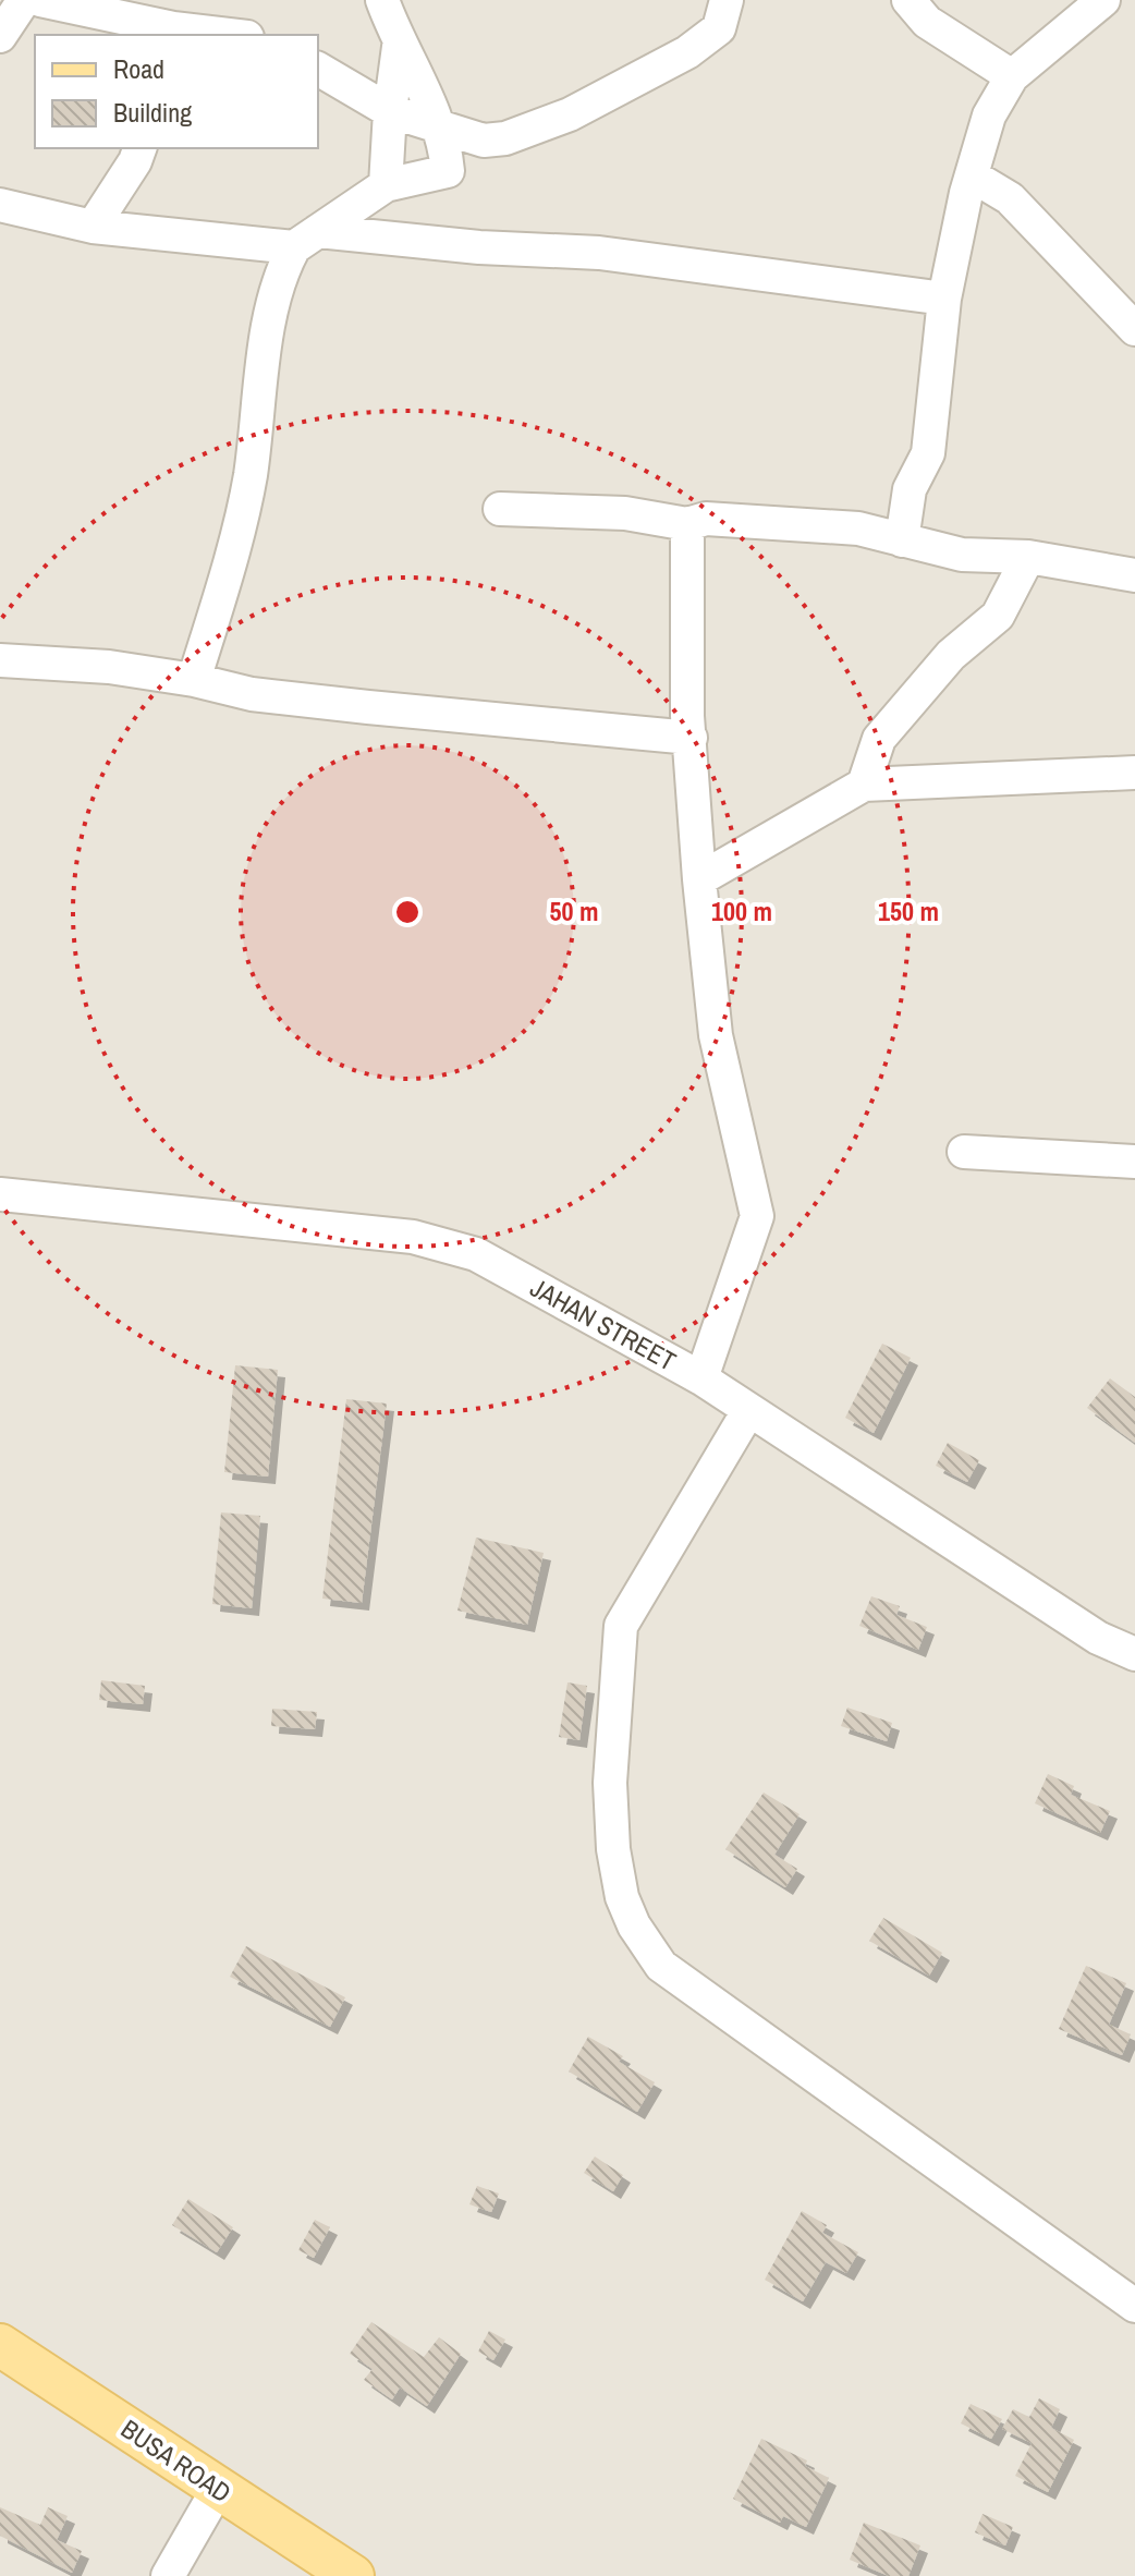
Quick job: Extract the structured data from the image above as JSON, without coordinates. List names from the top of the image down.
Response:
{
  "streets": {
    "main road": ["BUSA ROAD"],
    "street": ["JAHAN STREET"]
  },
  "legend": ["Road", "Building"],
  "rings": ["50 m", "100 m", "150 m"]
}
